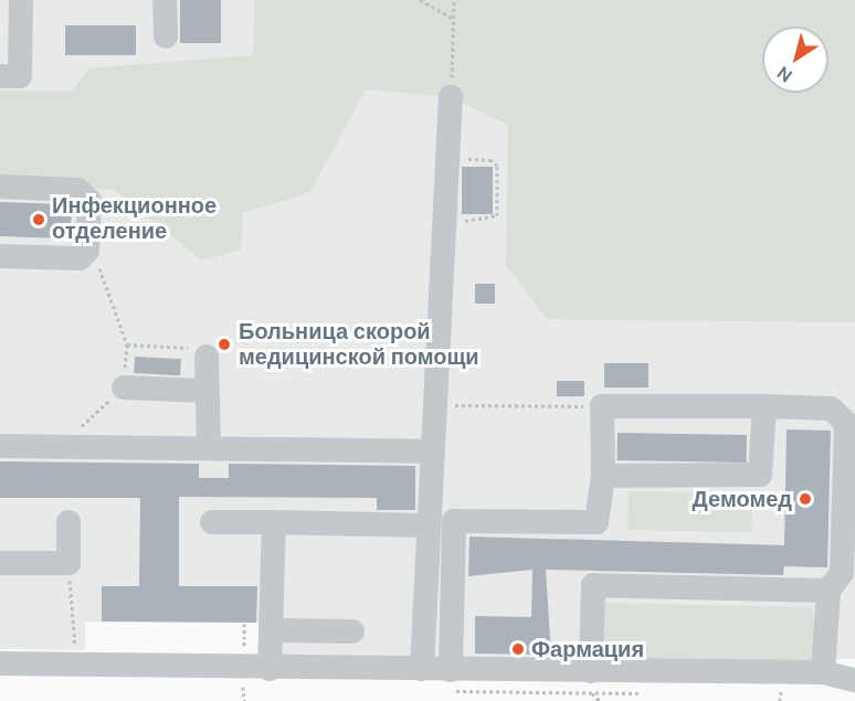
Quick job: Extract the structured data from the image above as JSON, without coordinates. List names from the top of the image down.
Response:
{
  "places": [
    "Инфекционное отделение",
    "Больница скорой медицинской помощи",
    "Демомед",
    "Фармация"
  ],
  "north": "bottom left"
}
